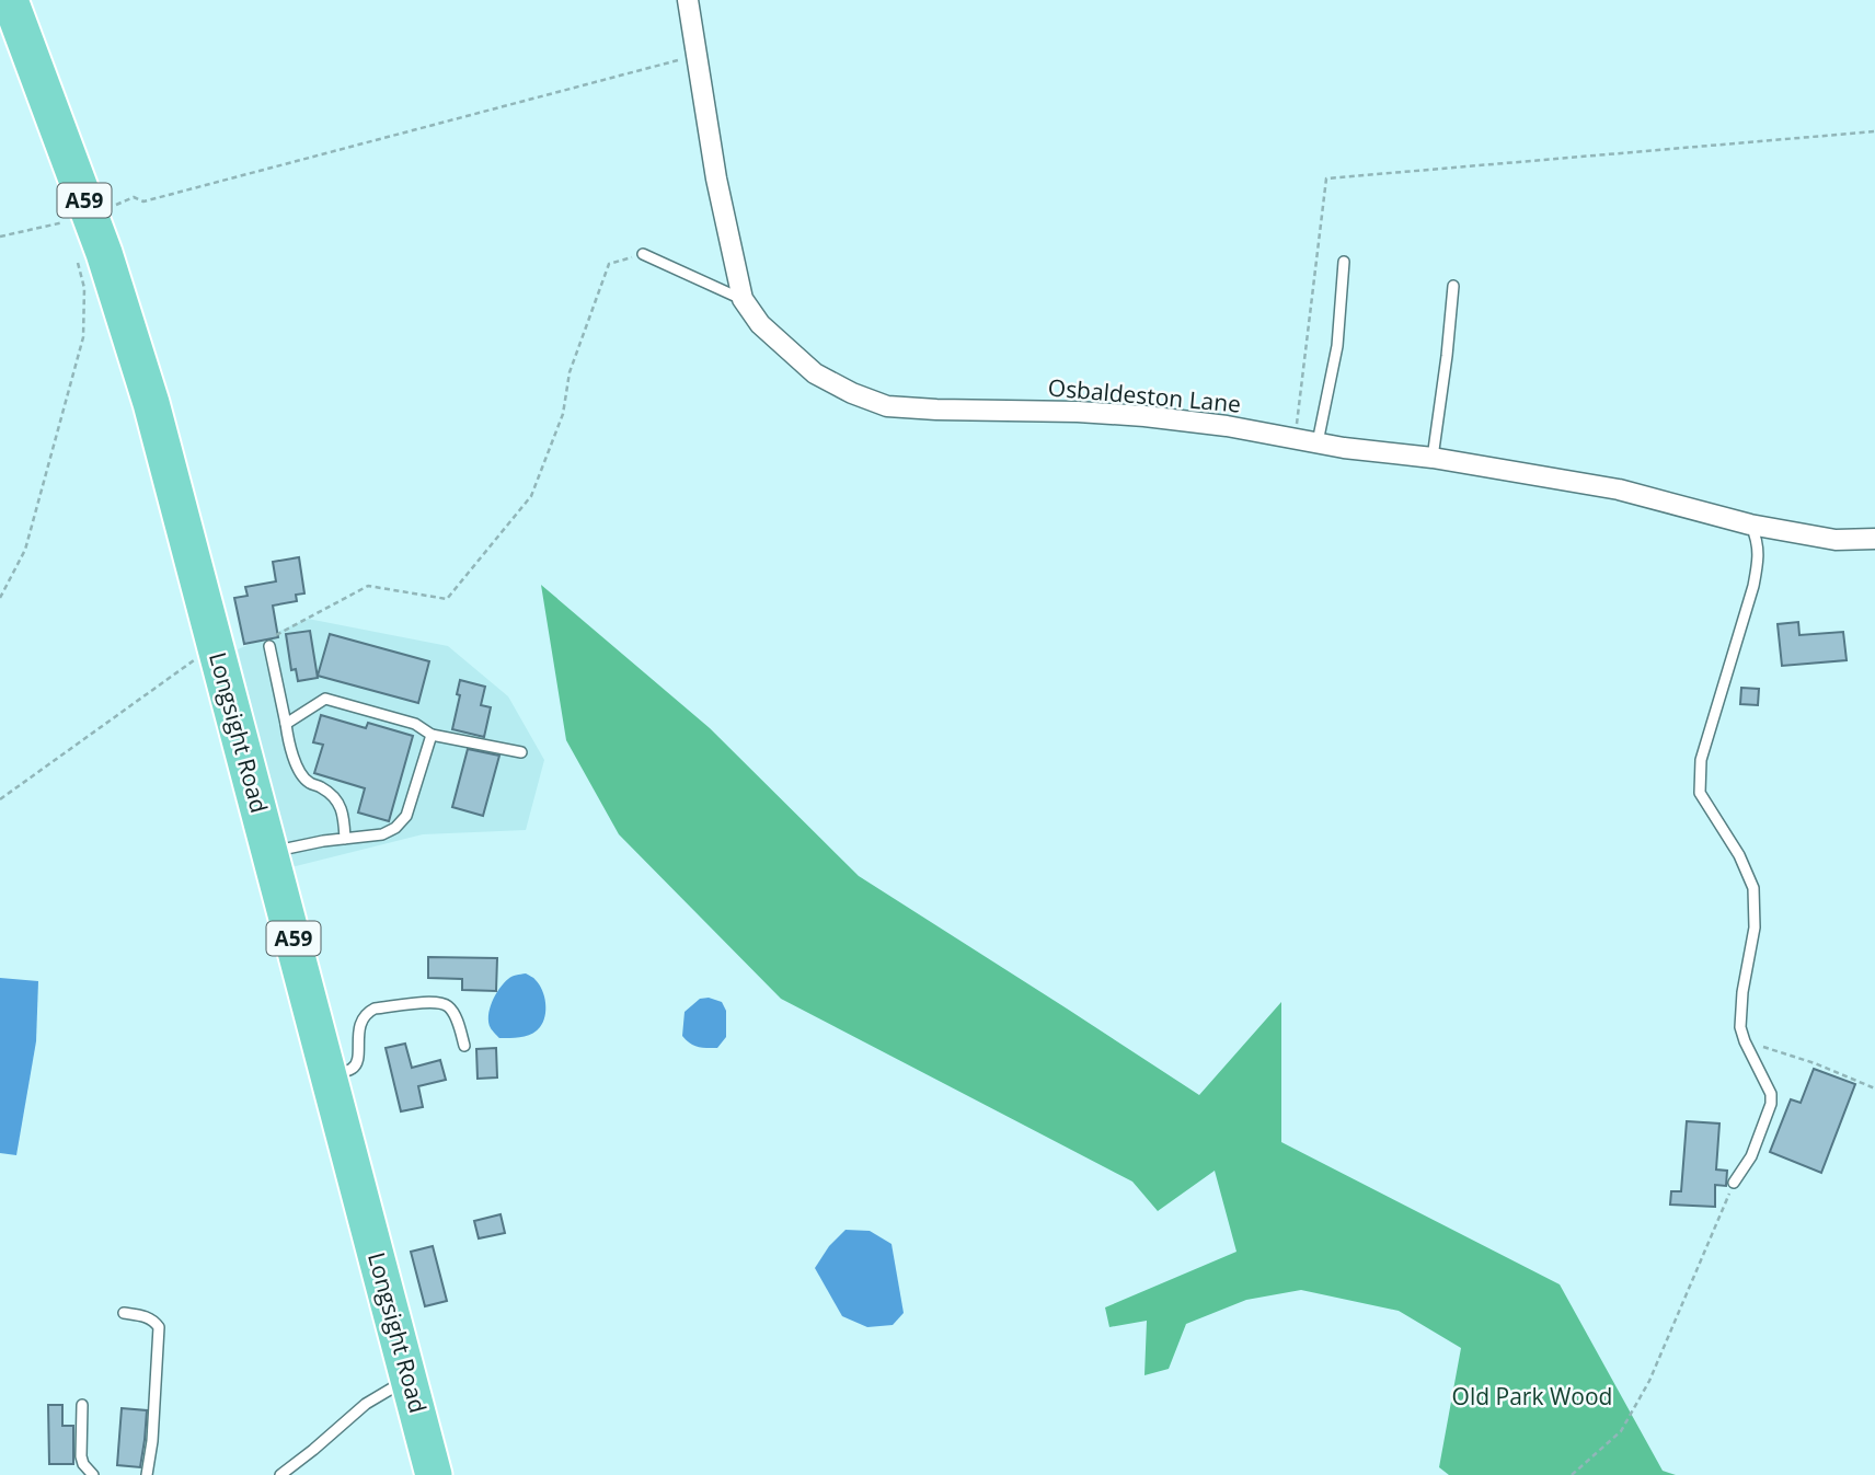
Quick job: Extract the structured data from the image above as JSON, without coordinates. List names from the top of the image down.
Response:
{
  "streets": {
    "highway": ["A59", "Longsight Road"],
    "street": ["Osbaldeston Lane"]
  },
  "parks": ["Old Park Wood"]
}
